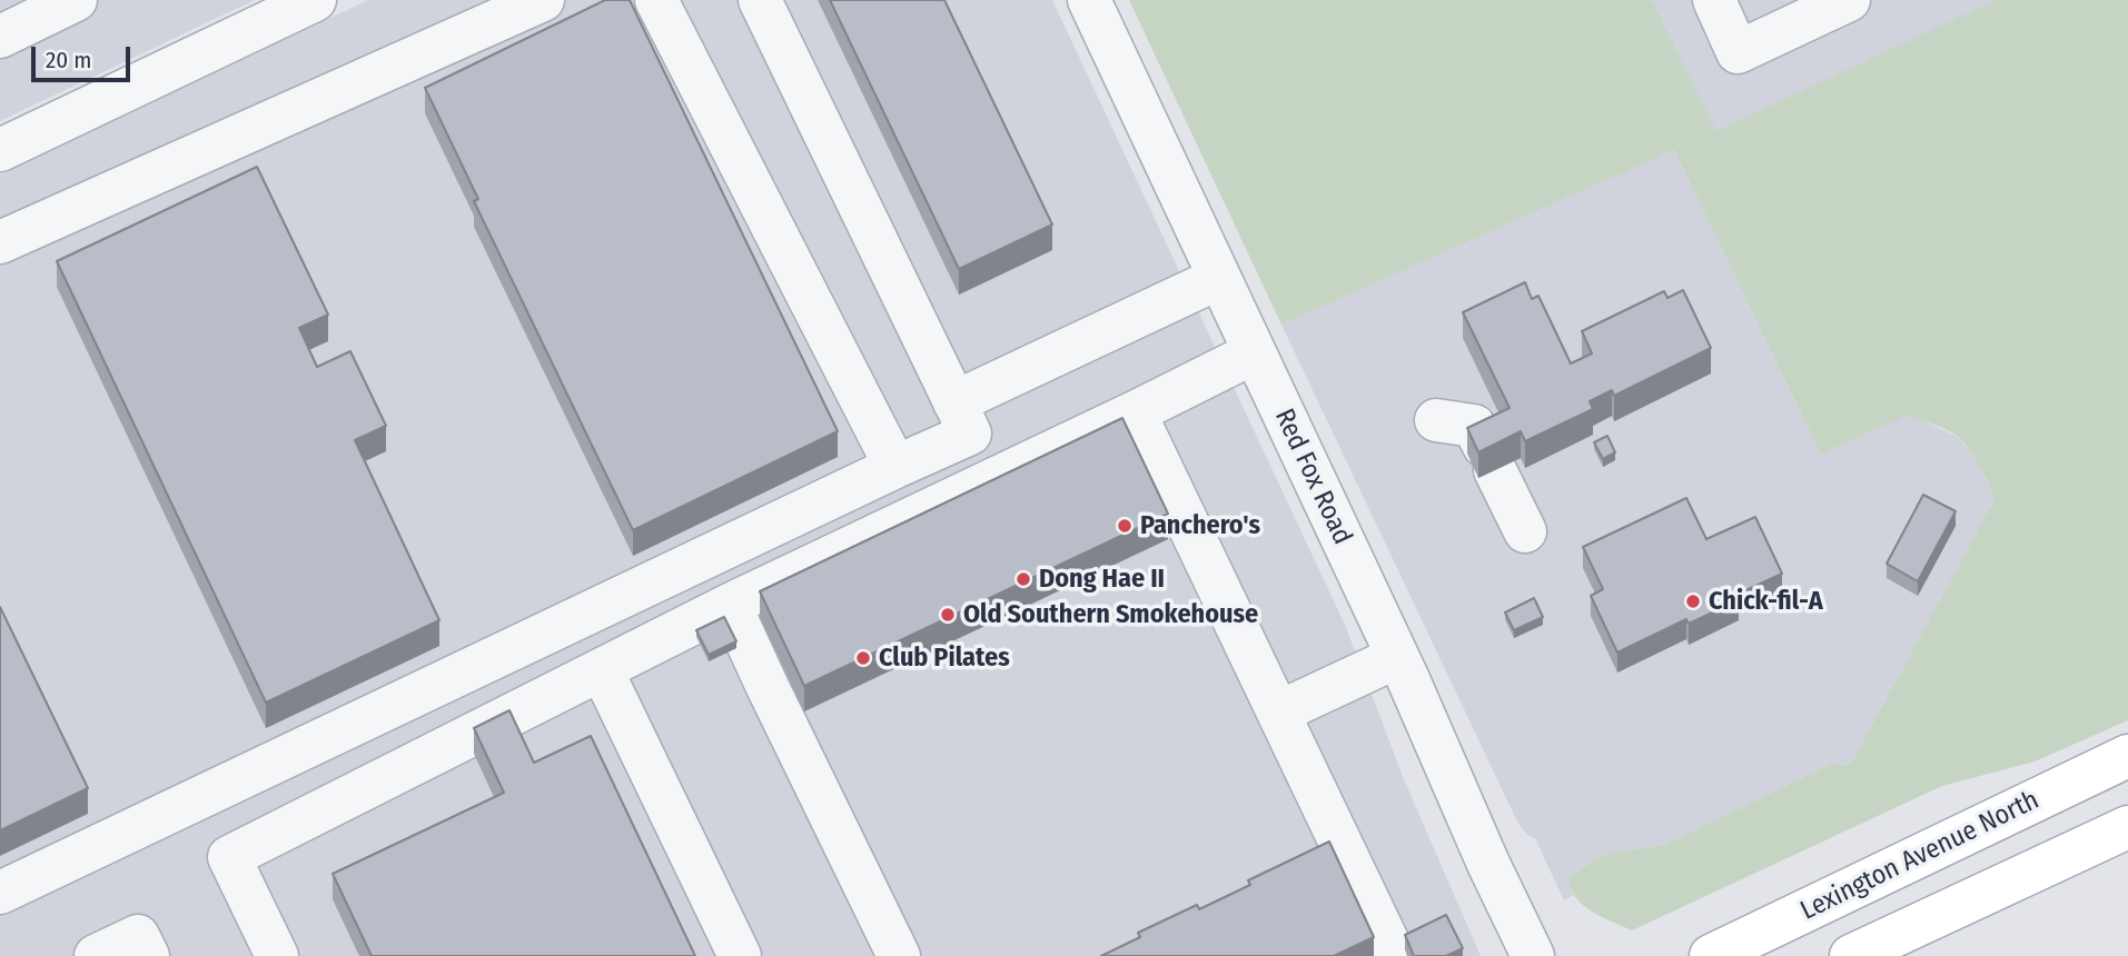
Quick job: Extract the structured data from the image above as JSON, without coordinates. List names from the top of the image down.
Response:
{
  "streets": {
    "main road": ["Lexington Avenue North"],
    "street": ["Red Fox Road"]
  },
  "places": [
    "Panchero's",
    "Dong Hae II",
    "Chick-fil-A",
    "Old Southern Smokehouse",
    "Club Pilates"
  ],
  "scale_bar": "20 m"
}
